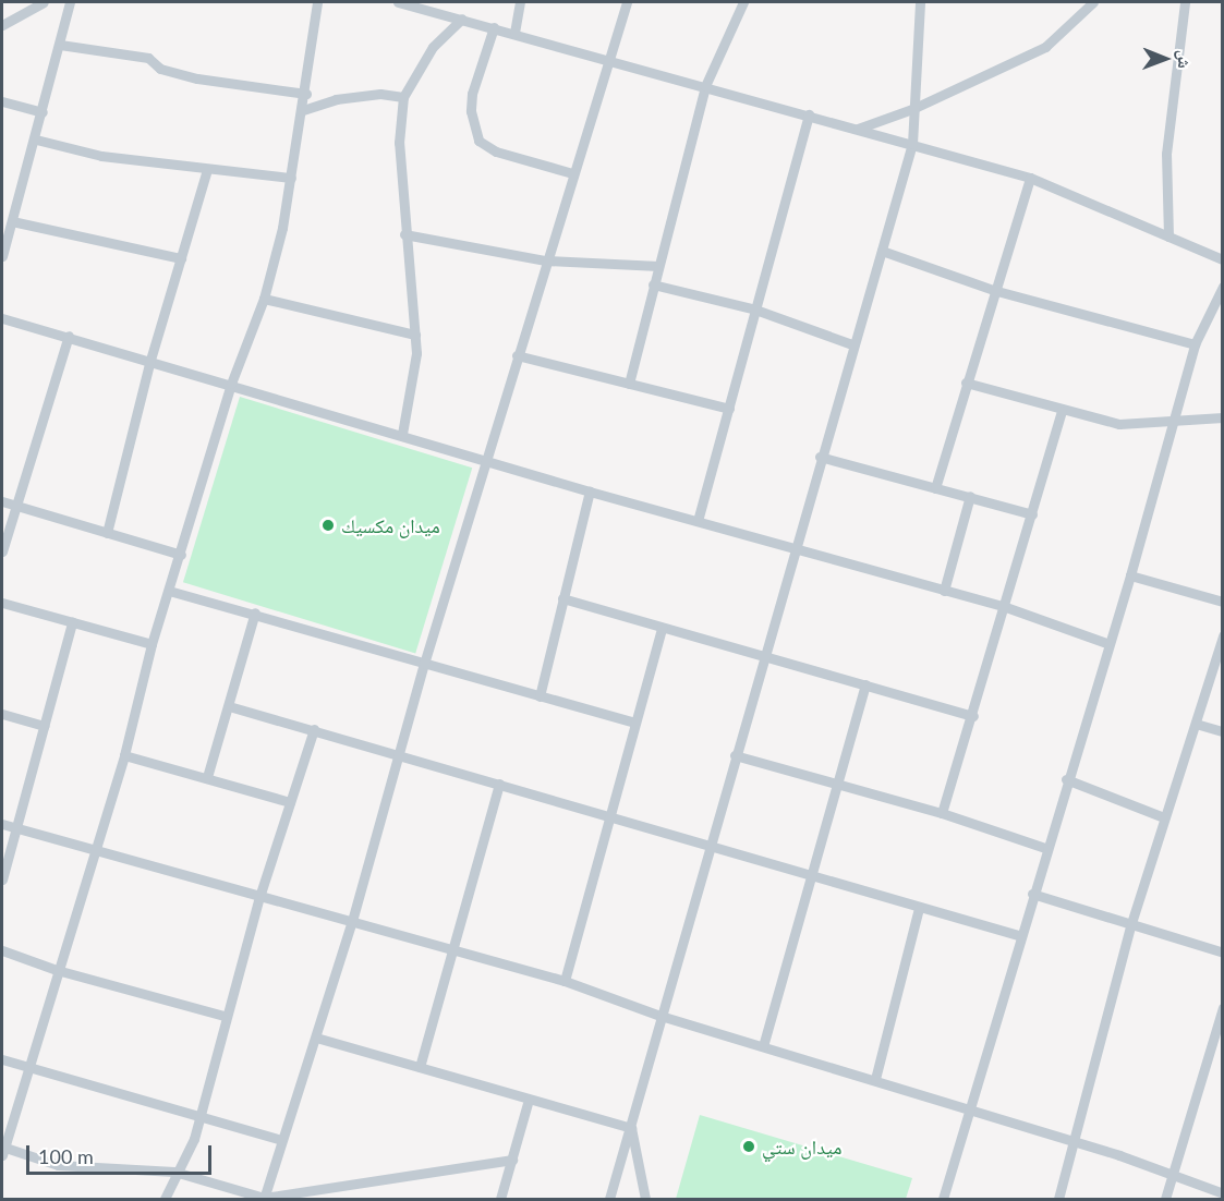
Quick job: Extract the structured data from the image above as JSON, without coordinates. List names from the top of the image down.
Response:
{
  "places": ["ميدان مكسيك", "ميدان ستي"],
  "scale_bar": "100 m",
  "north": "right"
}
